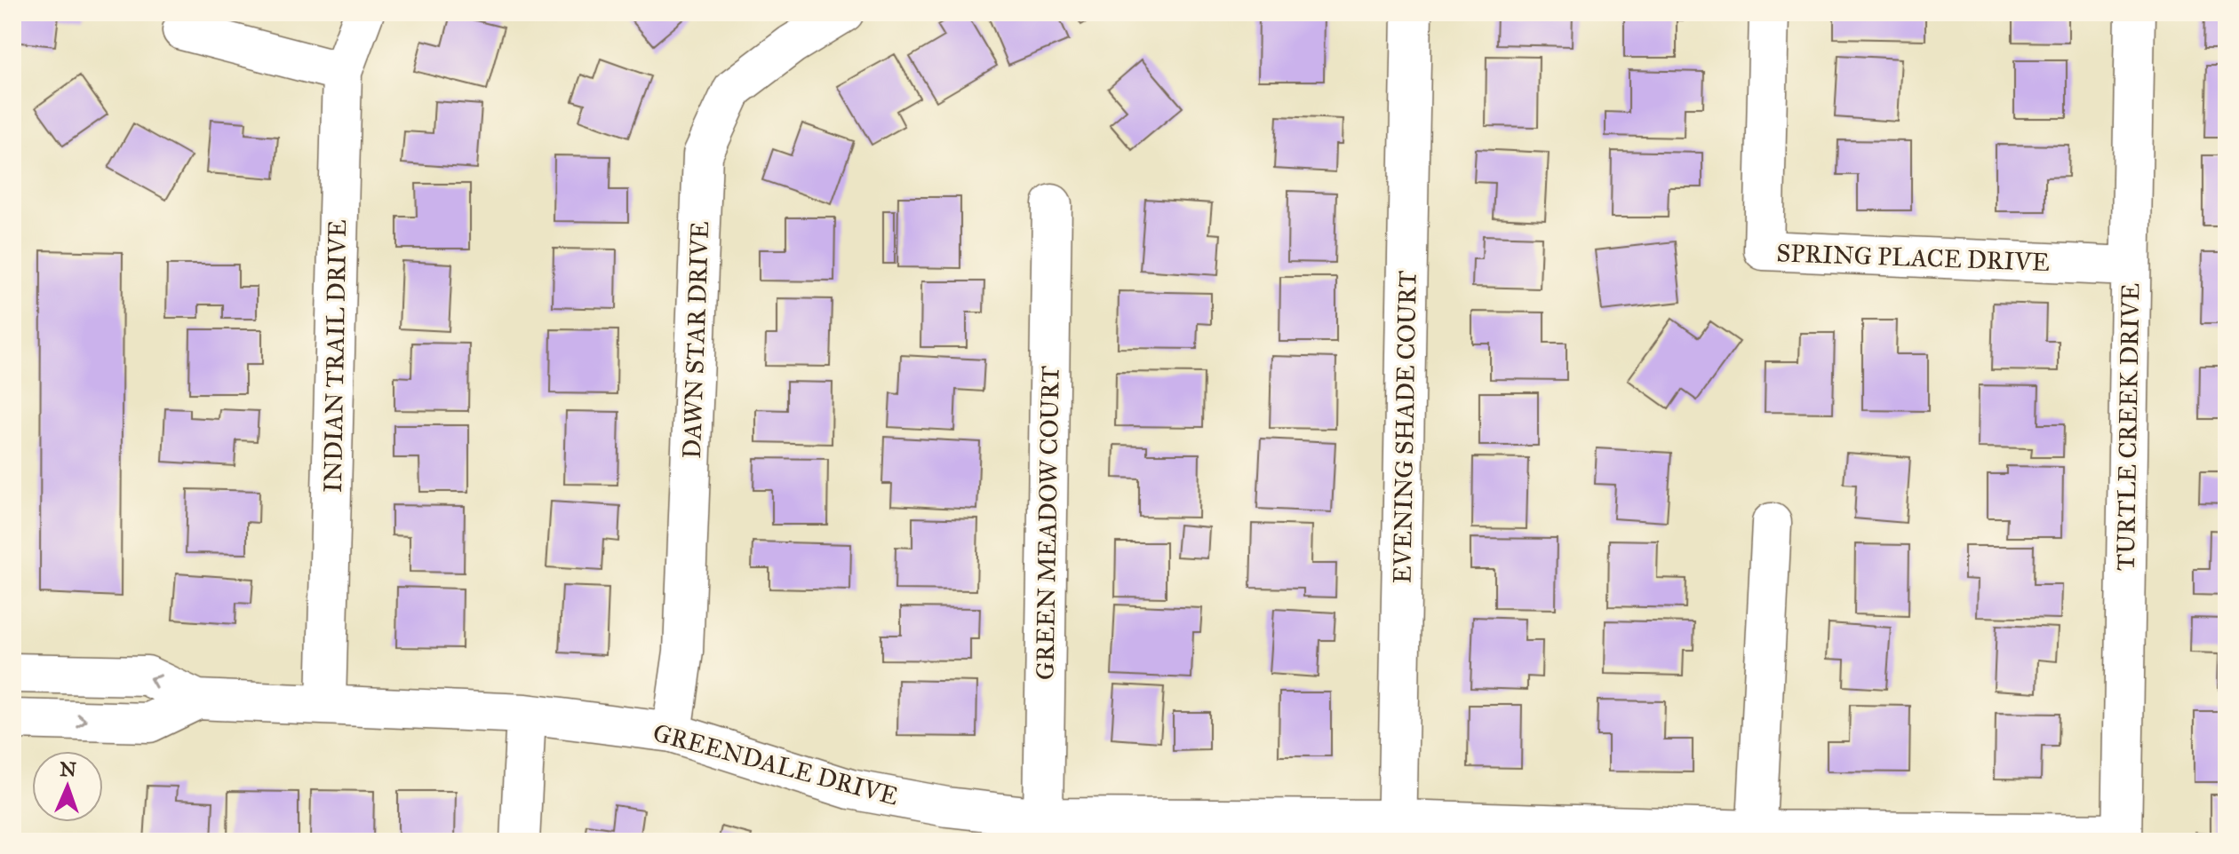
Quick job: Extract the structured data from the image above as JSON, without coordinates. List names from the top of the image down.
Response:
{
  "streets": {
    "street": [
      "SPRING PLACE DRIVE",
      "DAWN STAR DRIVE",
      "INDIAN TRAIL DRIVE",
      "EVENING SHADE COURT",
      "TURTLE CREEK DRIVE",
      "GREEN MEADOW COURT",
      "GREENDALE DRIVE"
    ]
  },
  "crossings": [
    ["SPRING PLACE DRIVE", "TURTLE CREEK DRIVE"],
    ["DAWN STAR DRIVE", "GREENDALE DRIVE"],
    ["INDIAN TRAIL DRIVE", "GREENDALE DRIVE"],
    ["EVENING SHADE COURT", "GREENDALE DRIVE"],
    ["TURTLE CREEK DRIVE", "GREENDALE DRIVE"],
    ["GREEN MEADOW COURT", "GREENDALE DRIVE"]
  ],
  "north": "top"
}
